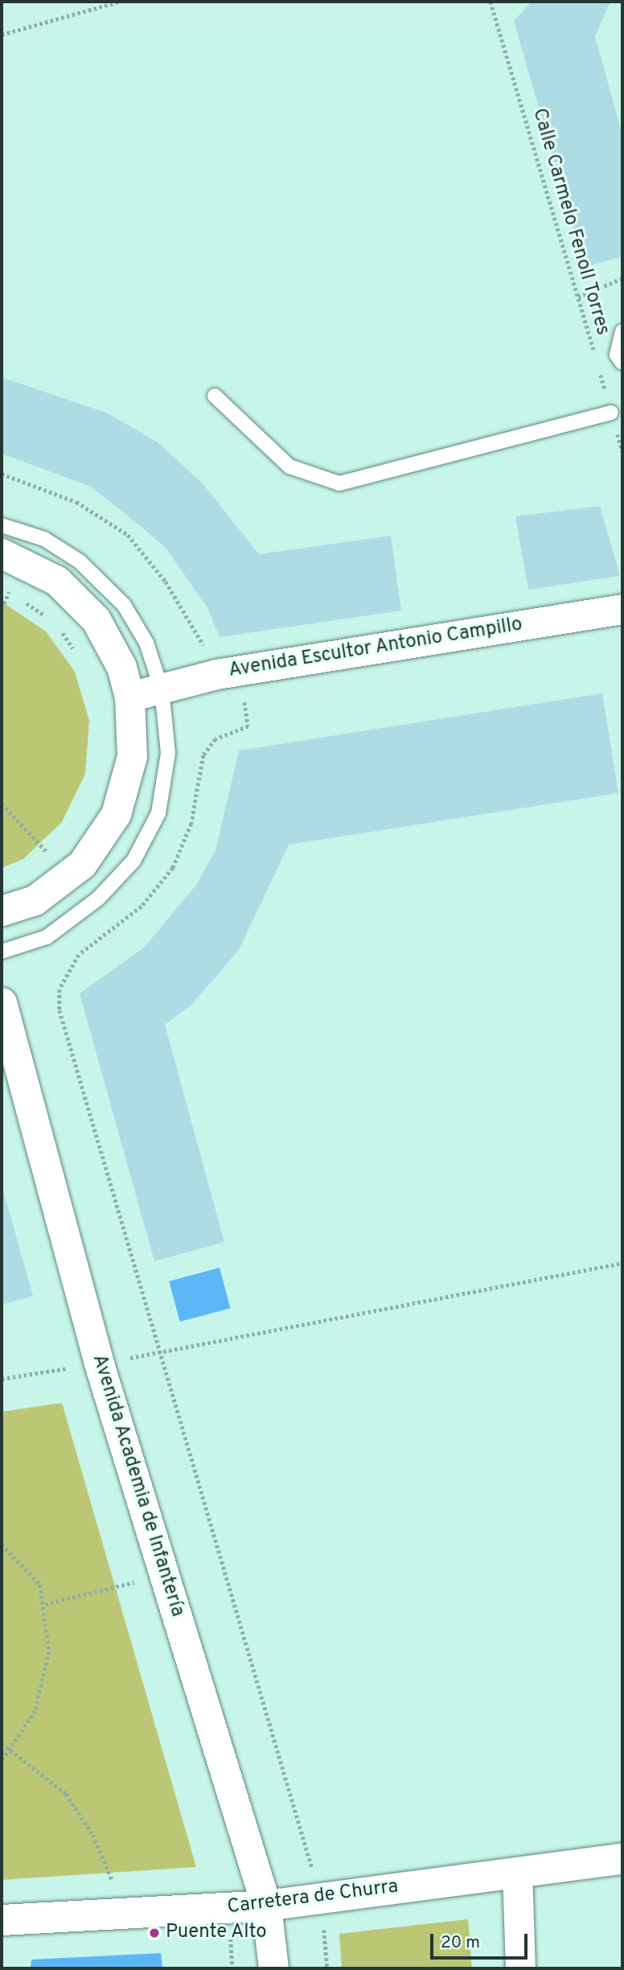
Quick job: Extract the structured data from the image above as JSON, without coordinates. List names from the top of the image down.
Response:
{
  "streets": {
    "street": ["Avenida Escultor Antonio Campillo", "Avenida Academia de Infantería", "Carretera de Churra"],
    "path": ["Calle Carmelo Fenoll Torres"]
  },
  "crossings": [
    ["Avenida Academia de Infantería", "Carretera de Churra"]
  ],
  "places": ["Puente Alto"],
  "scale_bar": "20 m"
}
